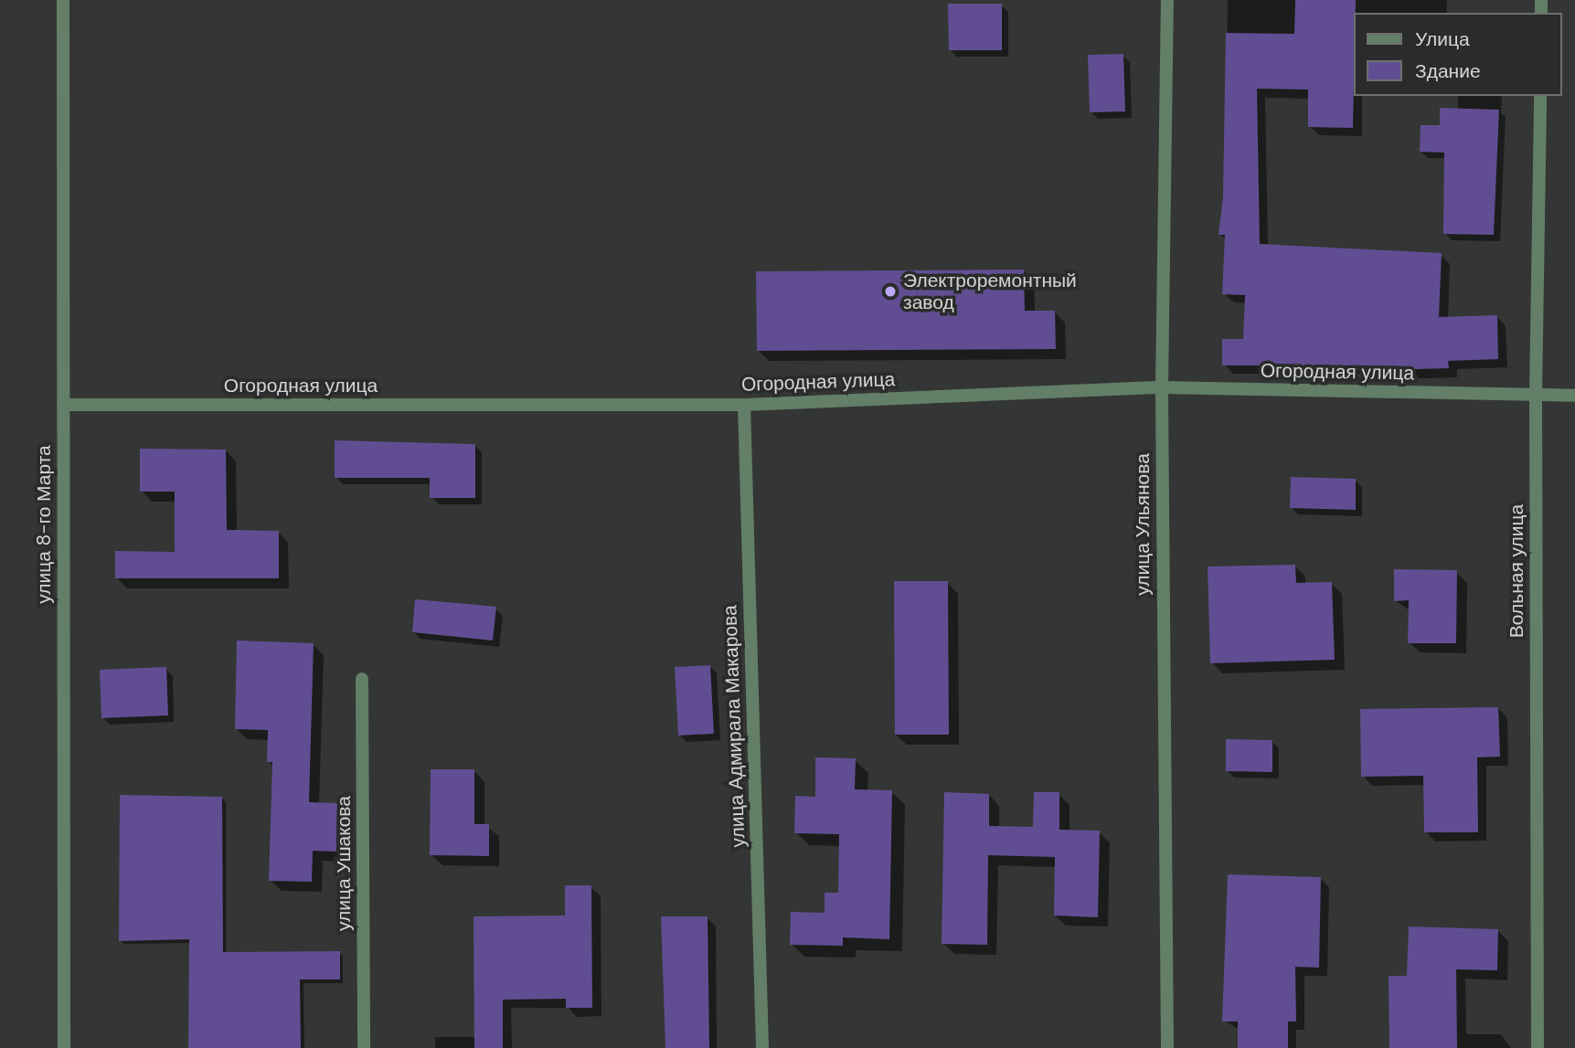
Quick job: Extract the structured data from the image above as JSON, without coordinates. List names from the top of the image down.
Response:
{
  "streets": {
    "street": [
      "Огородная улица",
      "улица 8-го Марта",
      "улица Ульянова",
      "Вольная улица",
      "улица Адмирала Макарова",
      "улица Ушакова"
    ]
  },
  "crossings": [
    ["Огородная улица", "улица 8-го Марта"],
    ["Огородная улица", "улица Ульянова"],
    ["Огородная улица", "Вольная улица"],
    ["Огородная улица", "улица Адмирала Макарова"]
  ],
  "places": ["Электроремонтный завод"],
  "legend": ["Улица", "Здание"]
}
